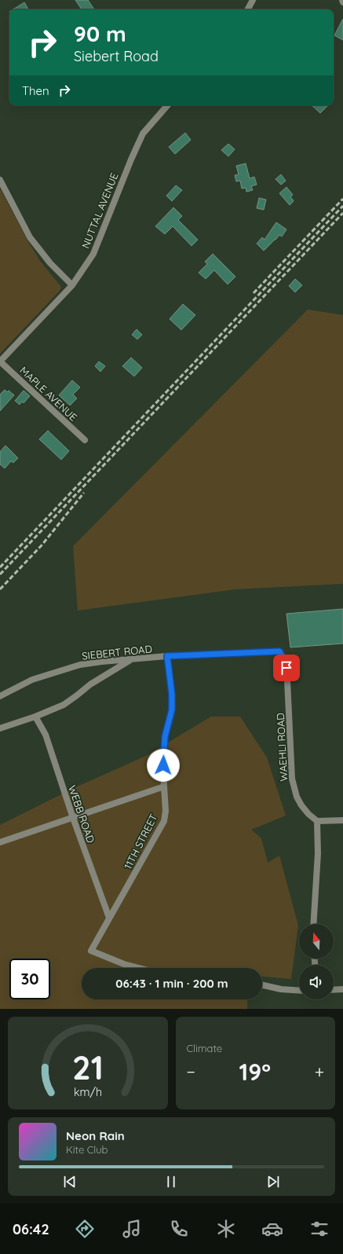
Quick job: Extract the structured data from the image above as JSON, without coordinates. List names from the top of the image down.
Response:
{
  "streets": {
    "street": [
      "NUTTAL AVENUE",
      "MAPLE AVENUE",
      "SIEBERT ROAD",
      "WAEHLI ROAD",
      "WEBB ROAD",
      "11TH STREET"
    ]
  },
  "crossings": [
    ["NUTTAL AVENUE", "MAPLE AVENUE"],
    ["SIEBERT ROAD", "WAEHLI ROAD"],
    ["SIEBERT ROAD", "11TH STREET"],
    ["WEBB ROAD", "11TH STREET"]
  ],
  "north": "top",
  "page": {
    "turn": ["90 m", "Siebert Road"],
    "then": "Then",
    "limit": "30",
    "trip": "06:43 · 1 min · 200 m",
    "tile": "Climate",
    "heat": ["−", "19°", "+"],
    "song": ["Neon Rain", "Kite Club"],
    "tabs": "06:42",
    "gauge": ["21", "km/h"]
  }
}
